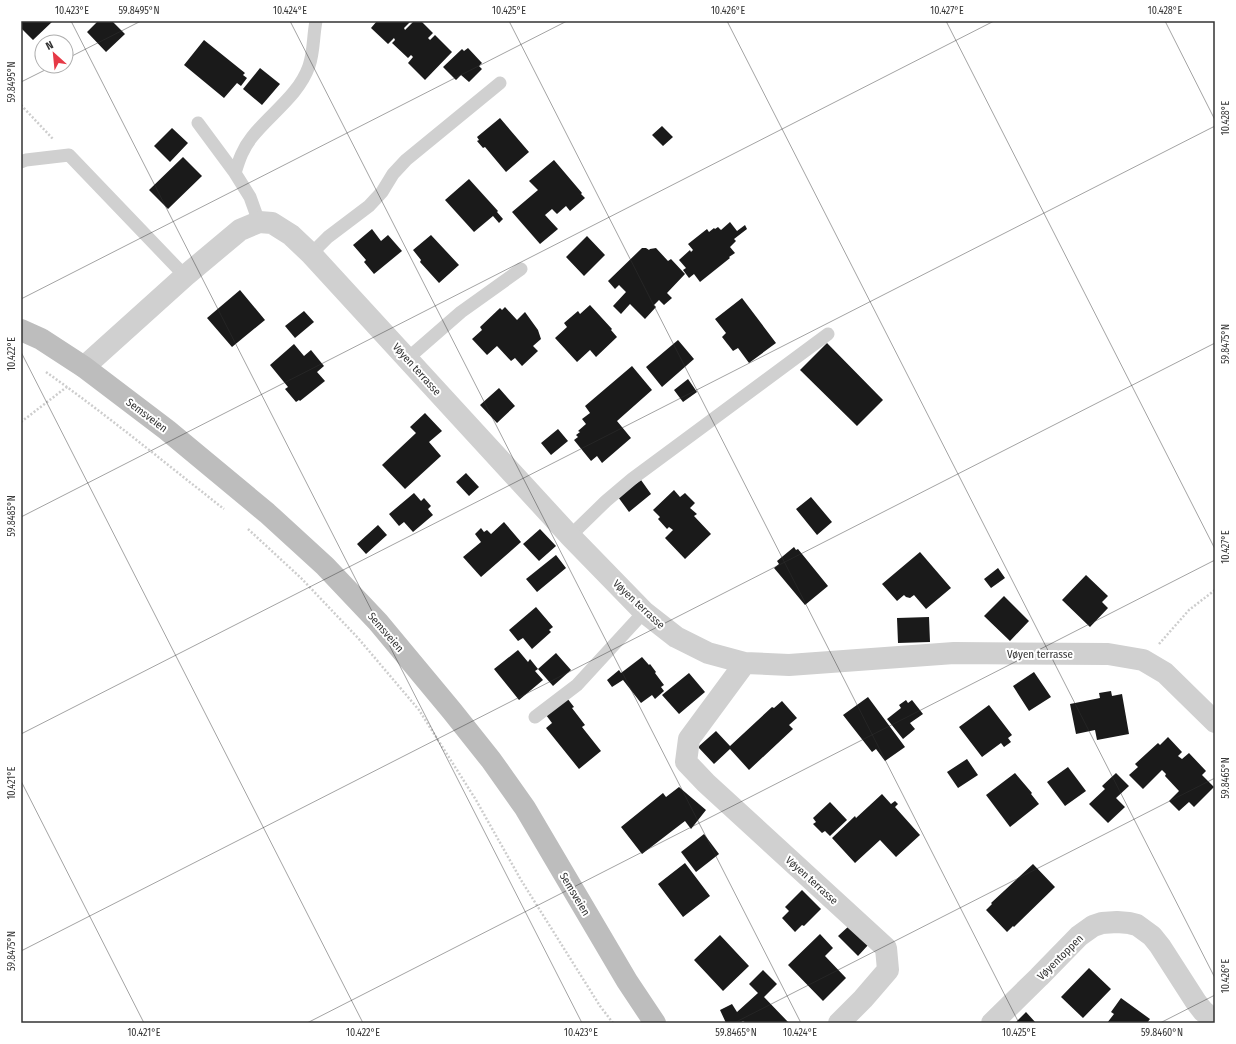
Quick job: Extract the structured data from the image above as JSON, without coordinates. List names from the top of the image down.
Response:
{
  "streets": {
    "main road": ["Semsveien"],
    "street": ["Vøyen terrasse", "Vøyentoppen"]
  },
  "north": "top left",
  "coordinates": [
    "10.423°E",
    "59.8495°N",
    "10.424°E",
    "10.425°E",
    "10.426°E",
    "10.427°E",
    "10.428°E",
    "59.8475°N",
    "10.422°E",
    "59.8485°N",
    "59.8465°N",
    "10.421°E",
    "59.8460°N"
  ]
}
